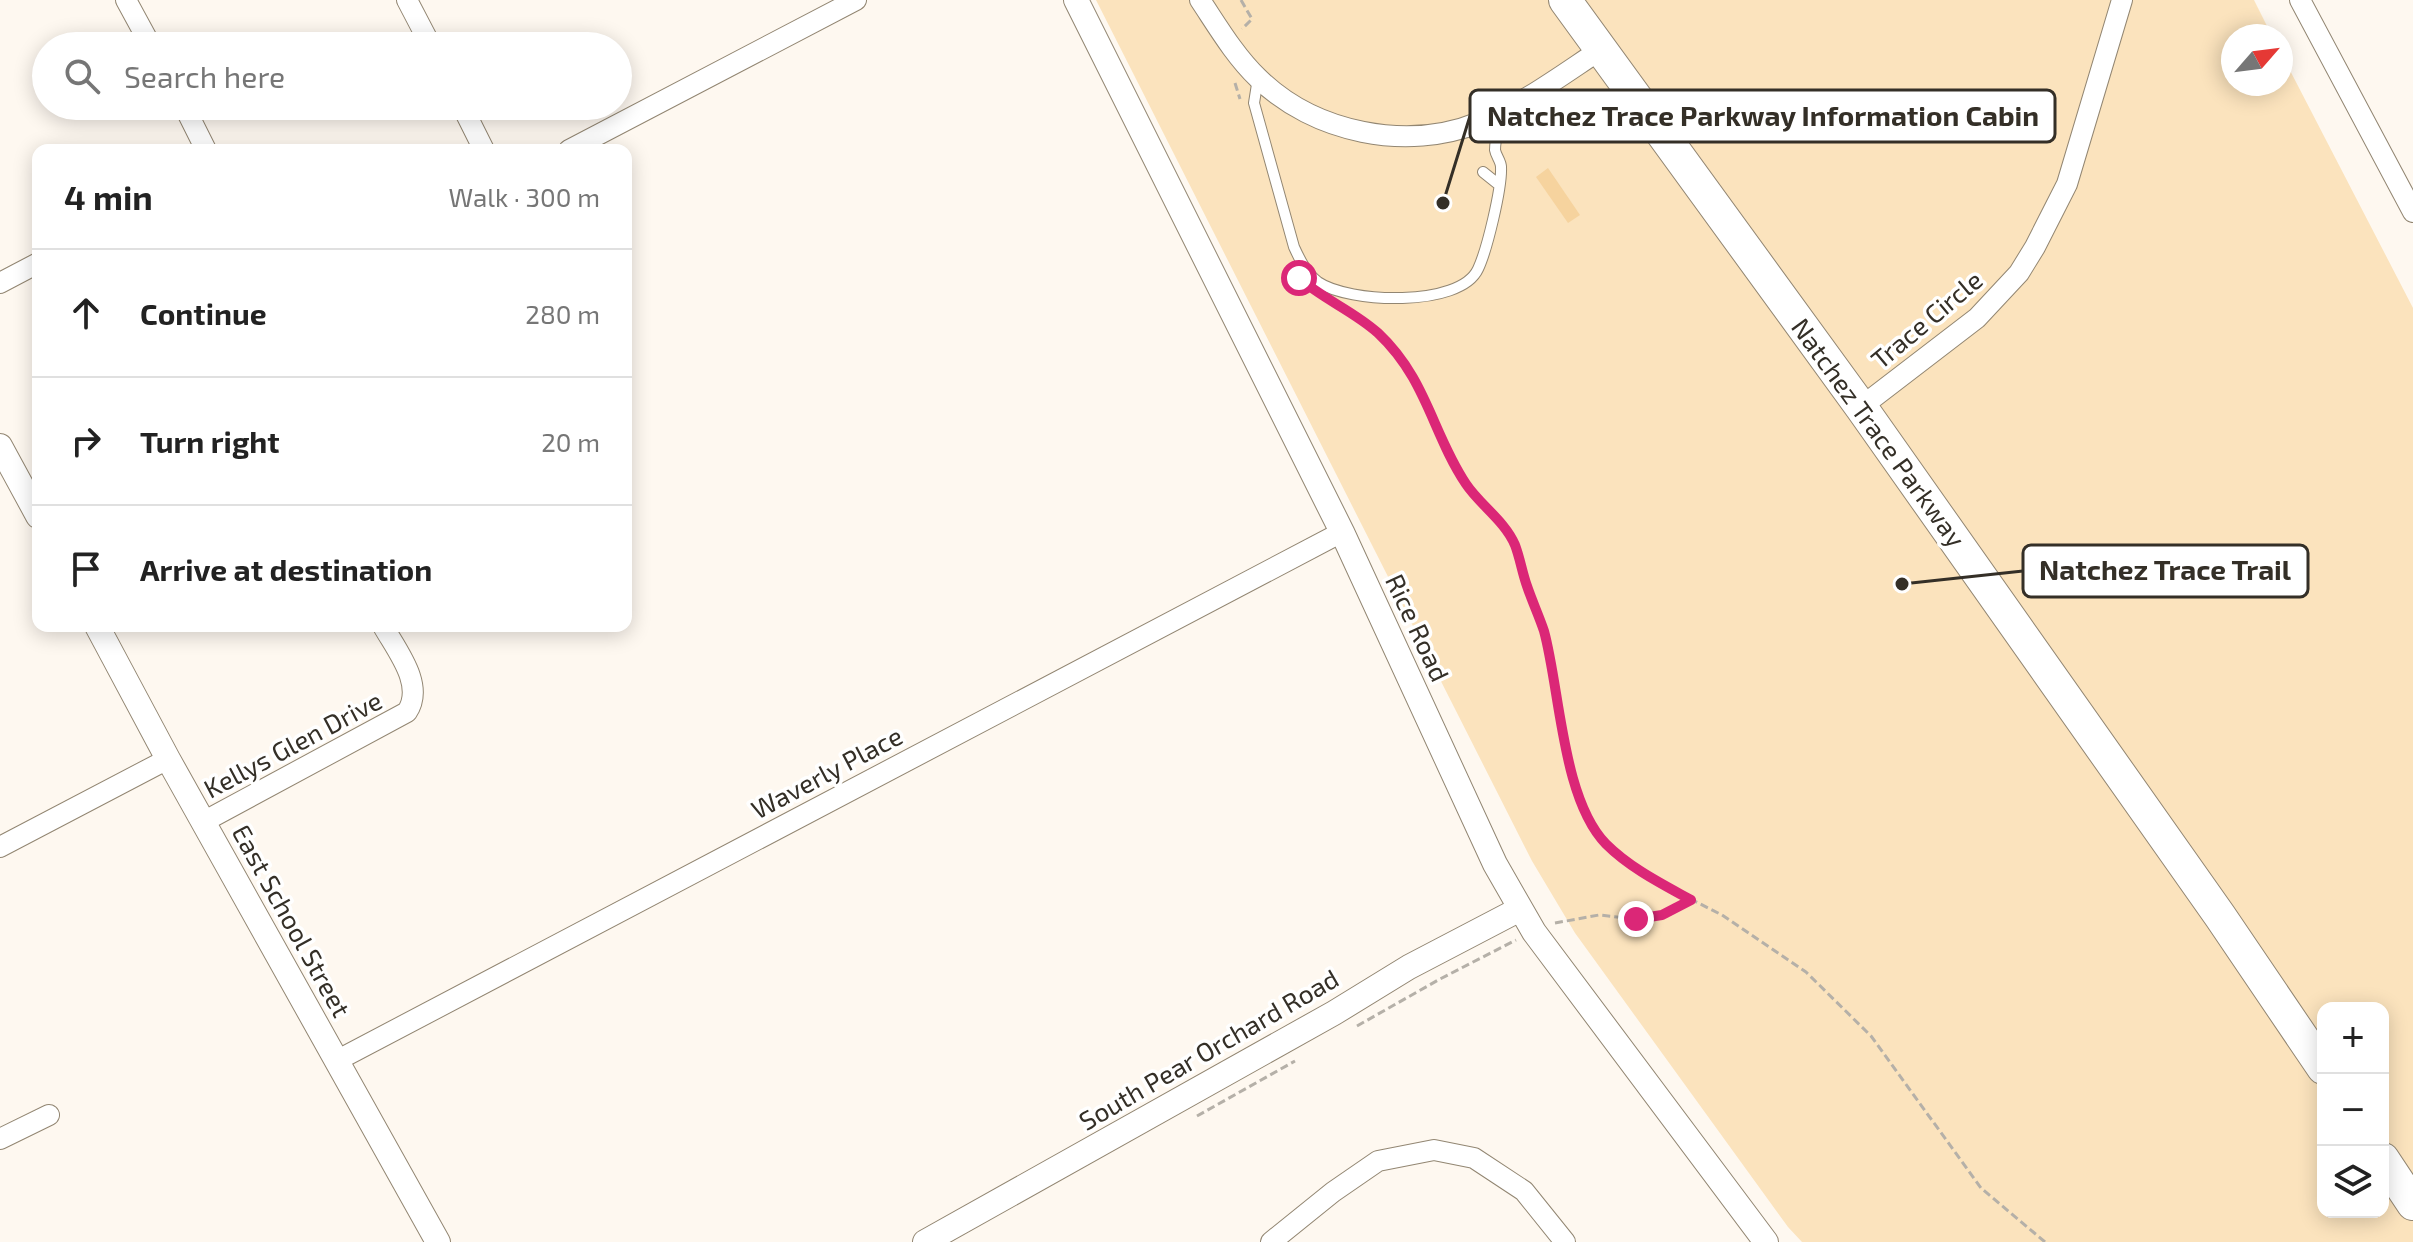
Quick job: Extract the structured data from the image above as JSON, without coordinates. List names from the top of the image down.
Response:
{
  "streets": {
    "main road": ["Natchez Trace Parkway"],
    "street": [
      "Trace Circle",
      "Rice Road",
      "Kellys Glen Drive",
      "Waverly Place",
      "East School Street",
      "South Pear Orchard Road"
    ]
  },
  "crossings": [
    ["Trace Circle", "Natchez Trace Parkway"],
    ["Rice Road", "Waverly Place"],
    ["Rice Road", "South Pear Orchard Road"],
    ["Kellys Glen Drive", "East School Street"],
    ["Waverly Place", "East School Street"]
  ],
  "places": ["Natchez Trace Parkway Information Cabin", "Natchez Trace Trail"],
  "north": "top right",
  "page": {
    "search": "Search here",
    "heading": ["4 min", "Walk · 300 m"],
    "list": [
      ["Continue", "280 m"],
      ["Turn right", "20 m"],
      "Arrive at destination"
    ],
    "map_buttons": ["+", "−"]
  }
}
